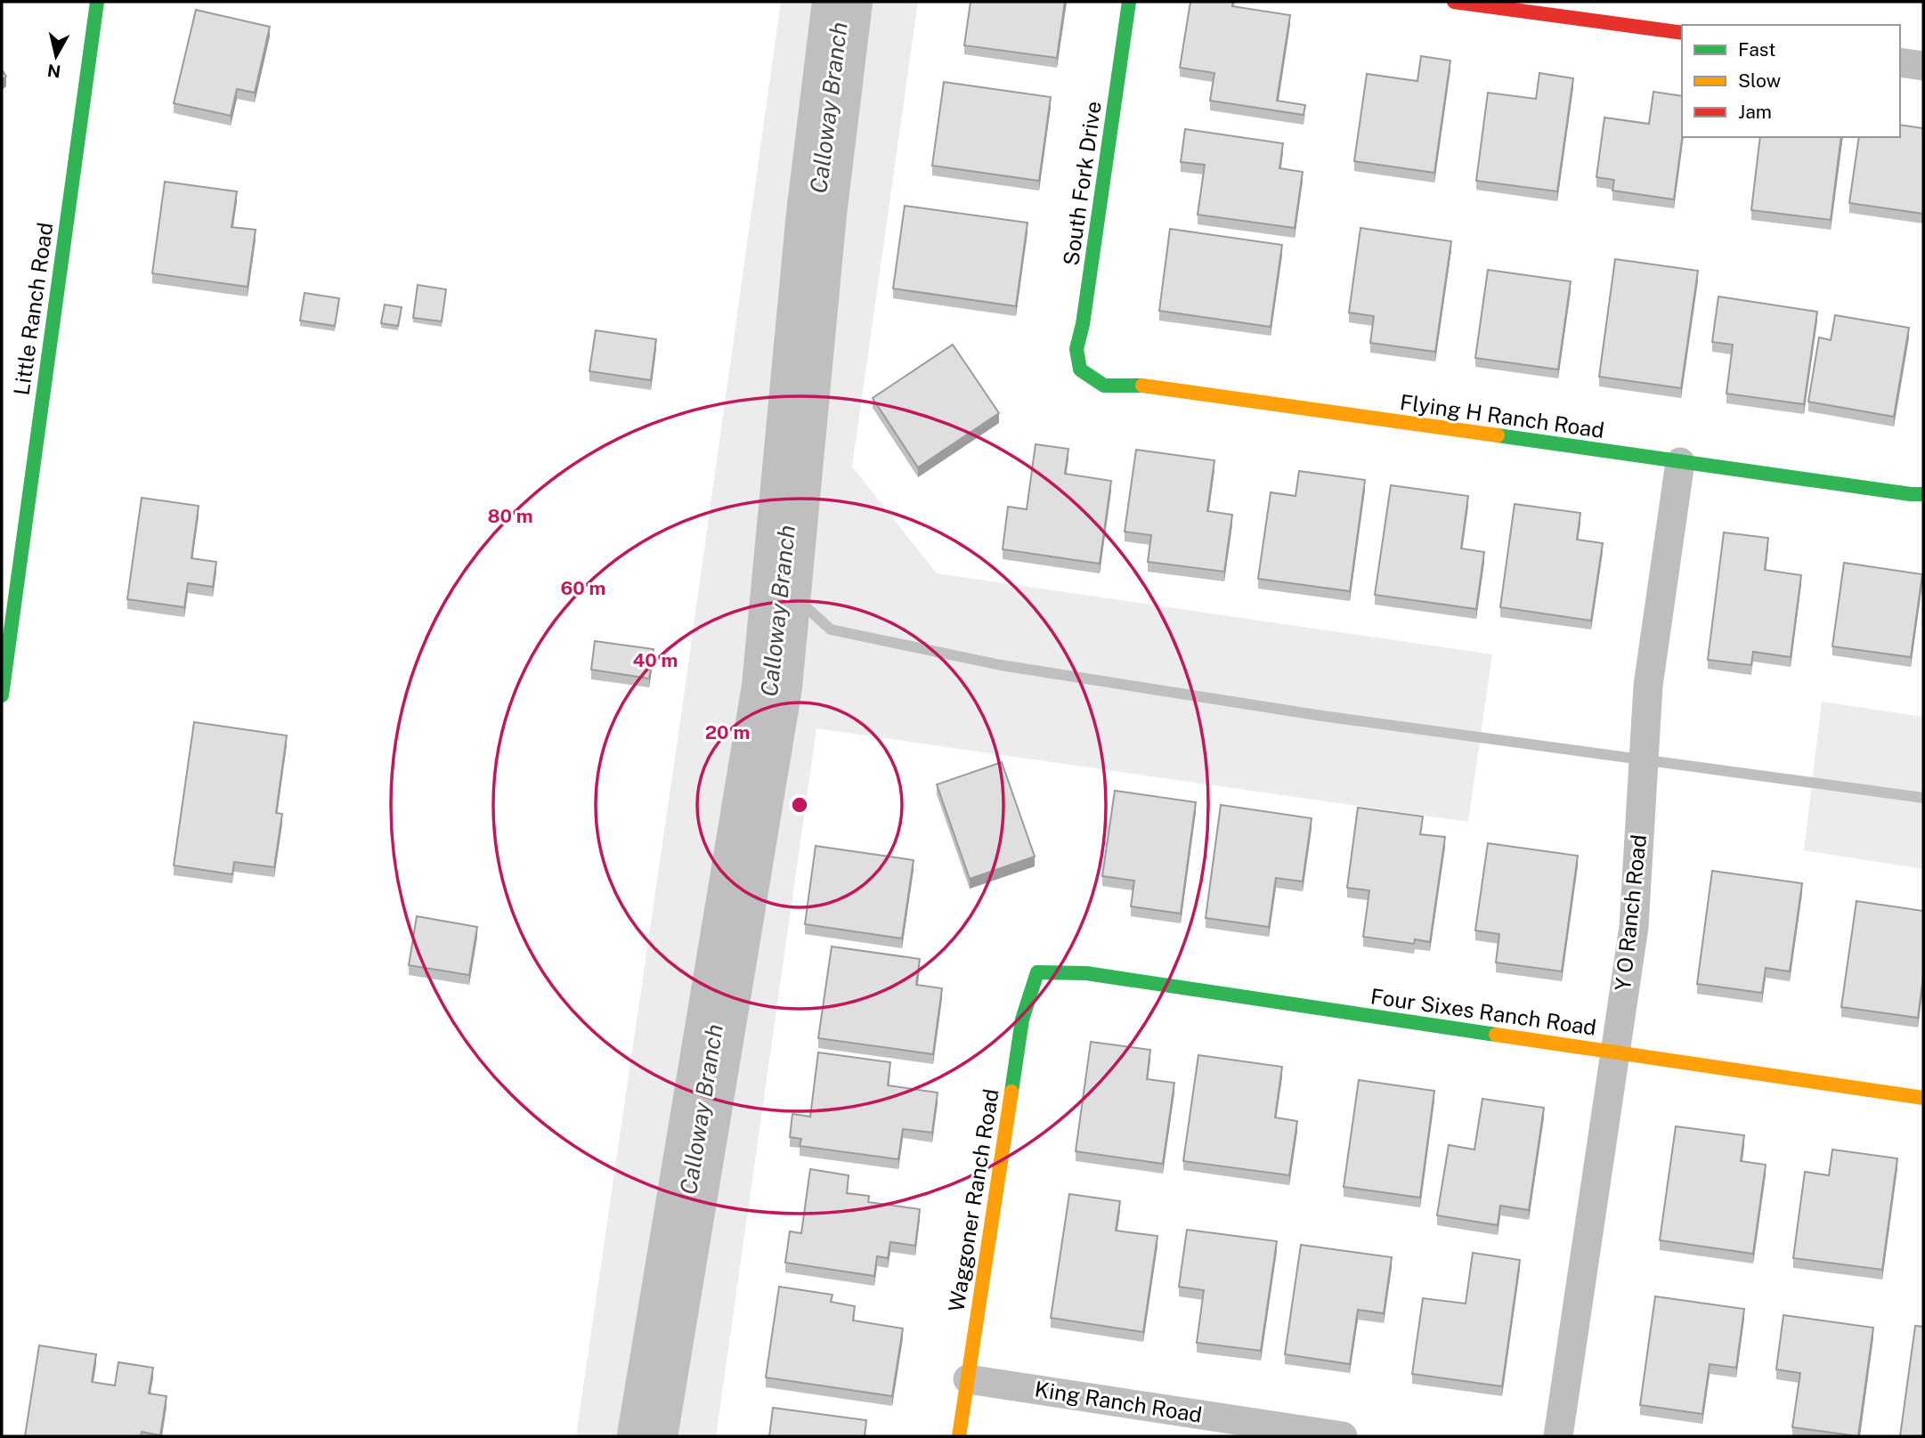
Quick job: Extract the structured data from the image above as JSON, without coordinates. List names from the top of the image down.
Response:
{
  "streets": {
    "street": [
      "South Fork Drive",
      "Little Ranch Road",
      "Flying H Ranch Road",
      "Y O Ranch Road",
      "Four Sixes Ranch Road",
      "Waggoner Ranch Road",
      "King Ranch Road"
    ]
  },
  "crossings": [
    ["South Fork Drive", "Flying H Ranch Road"],
    ["Flying H Ranch Road", "Y O Ranch Road"],
    ["Y O Ranch Road", "Four Sixes Ranch Road"],
    ["Four Sixes Ranch Road", "Waggoner Ranch Road"],
    ["Waggoner Ranch Road", "King Ranch Road"]
  ],
  "water": ["Calloway Branch"],
  "legend": ["Fast", "Slow", "Jam"],
  "north": "bottom",
  "rings": [
    "80 m",
    "60 m",
    "40 m",
    "20 m"
  ]
}
